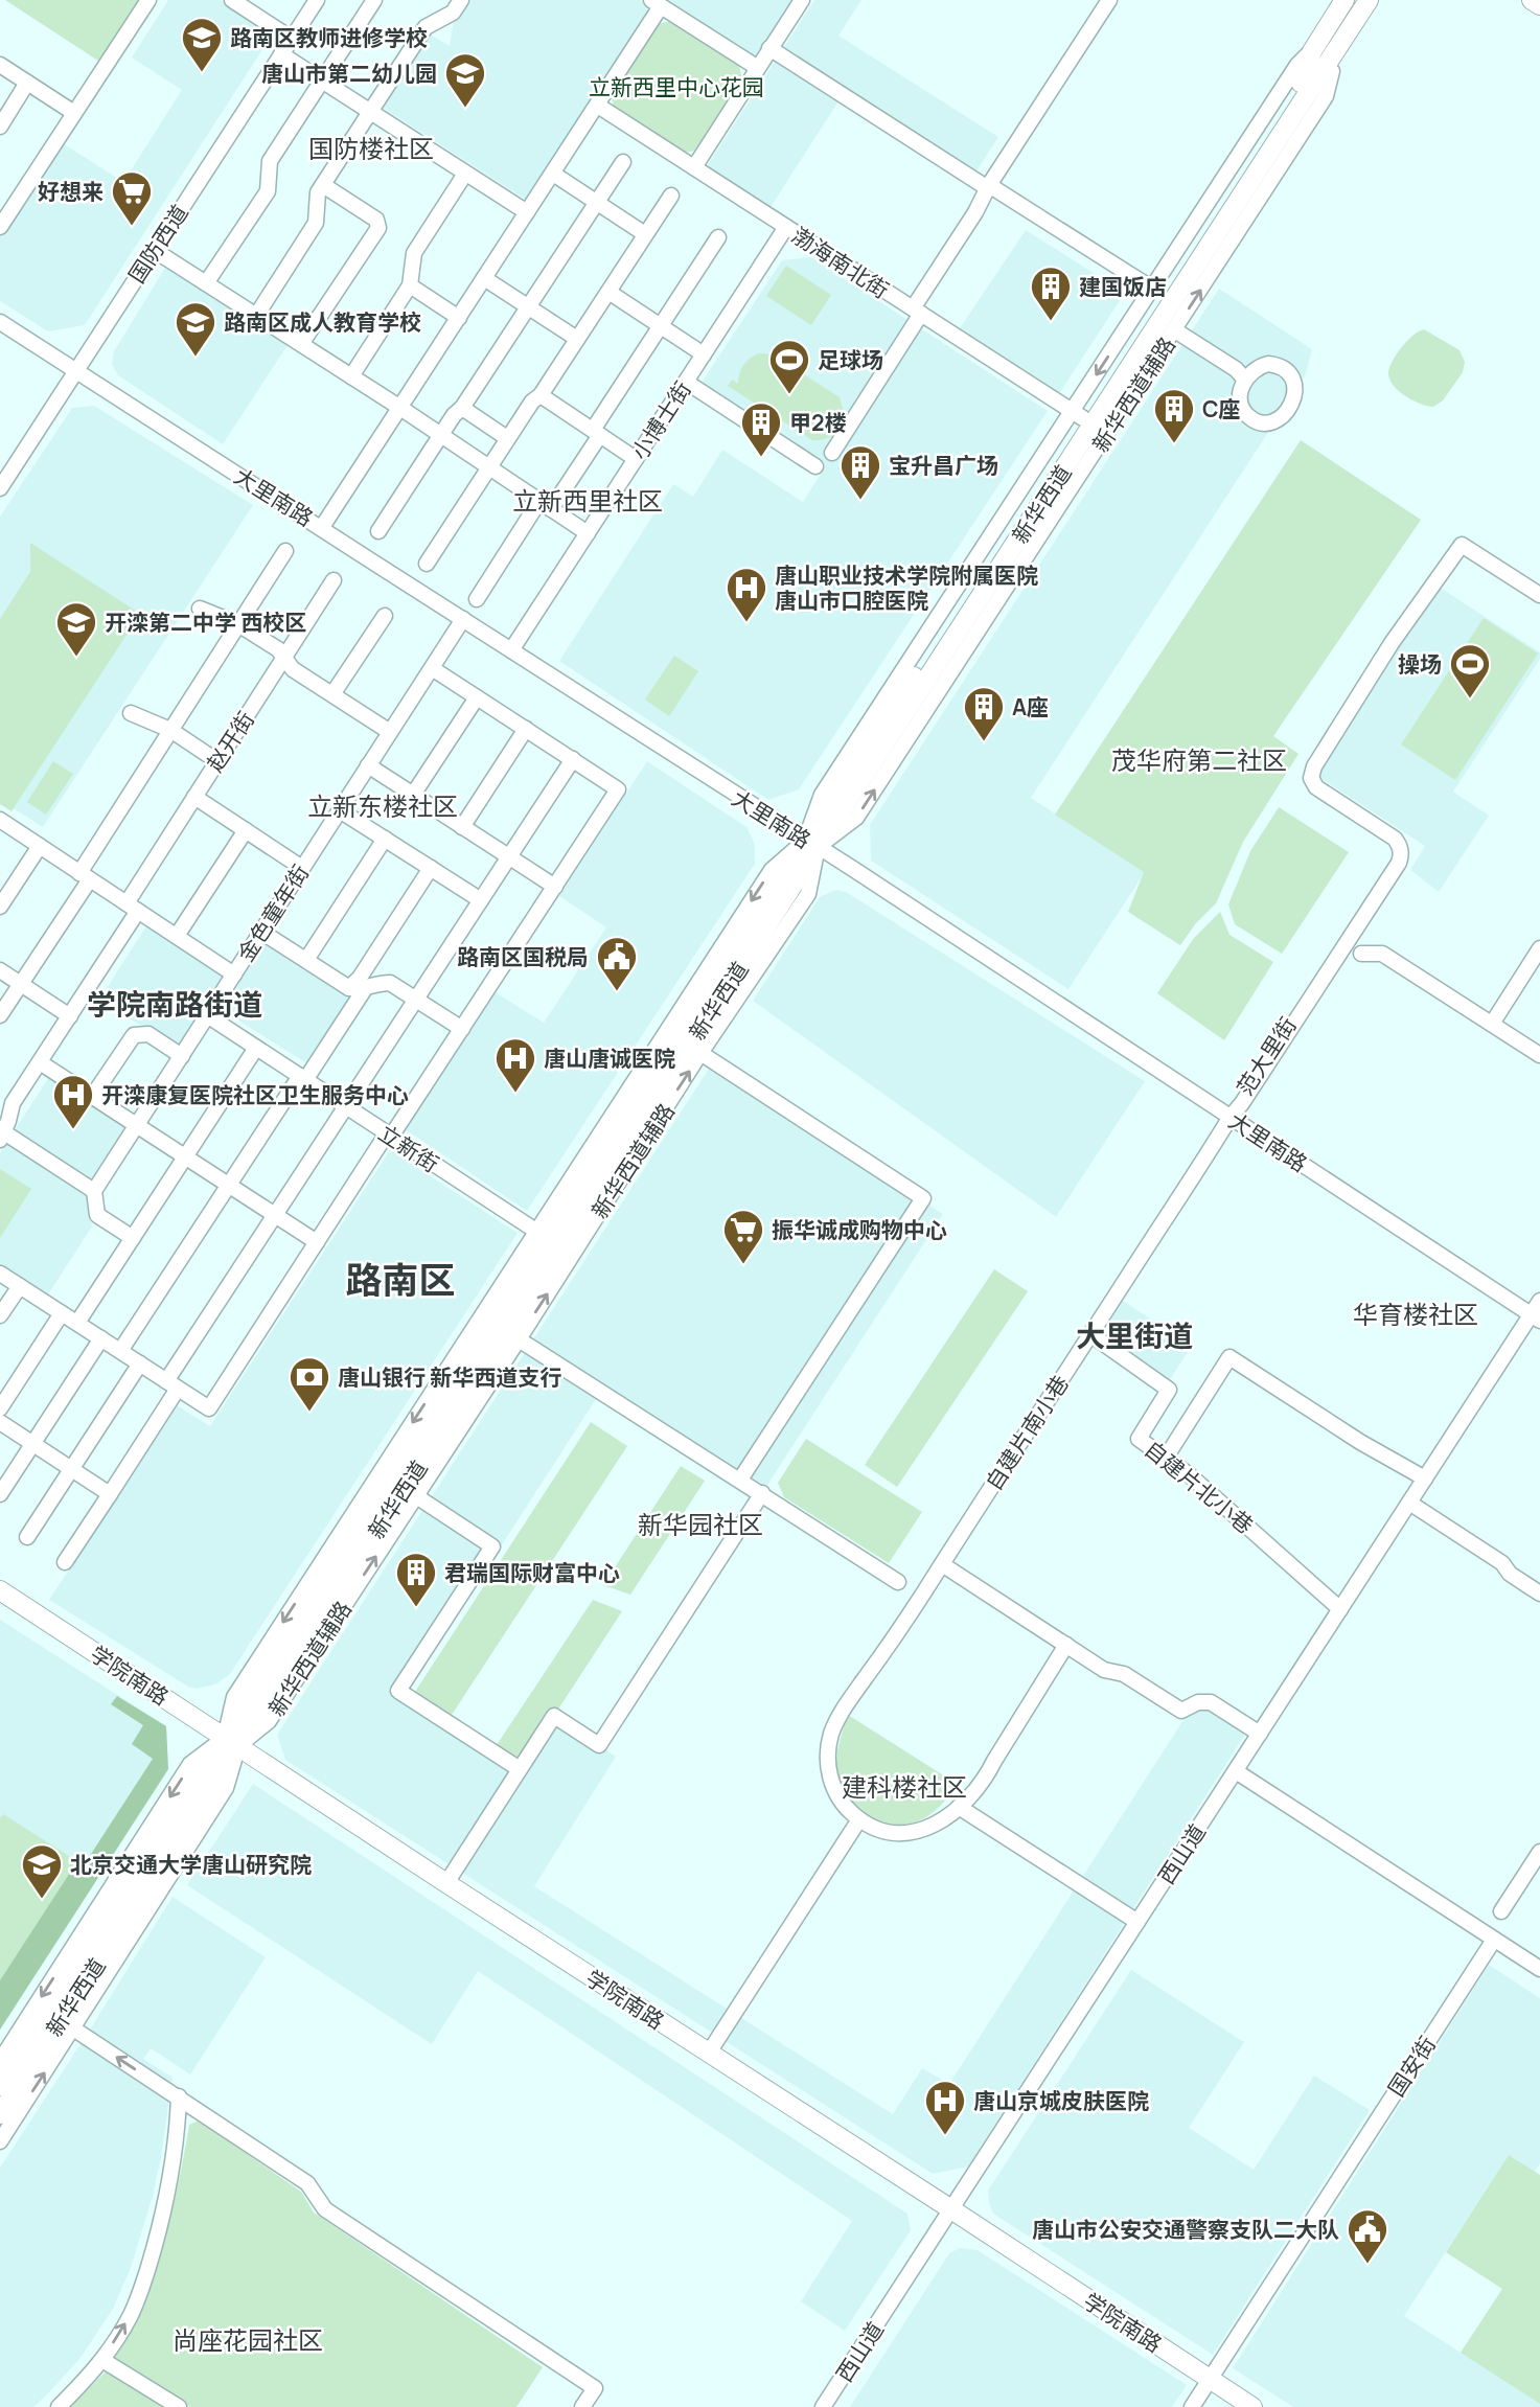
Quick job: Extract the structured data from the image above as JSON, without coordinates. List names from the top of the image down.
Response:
{
  "streets": {
    "main road": ["新华西道", "学院南路"],
    "street": [
      "国防西道",
      "渤海南北街",
      "新华西道辅路",
      "小博士街",
      "大里南路",
      "赵开街",
      "金色童年街",
      "范大里街",
      "立新街",
      "自建片南小巷",
      "自建片北小巷",
      "西山道",
      "国安街"
    ]
  },
  "crossings": [
    ["国防西道", "大里南路"],
    ["渤海南北街", "新华西道辅路"],
    ["渤海南北街", "小博士街"],
    ["渤海南北街", "新华西道"],
    ["新华西道辅路", "大里南路"],
    ["新华西道辅路", "新华西道"],
    ["新华西道辅路", "立新街"],
    ["新华西道辅路", "学院南路"],
    ["小博士街", "大里南路"],
    ["大里南路", "新华西道"],
    ["大里南路", "金色童年街"],
    ["大里南路", "范大里街"],
    ["大里南路", "自建片南小巷"],
    ["大里南路", "西山道"],
    ["新华西道", "学院南路"],
    ["金色童年街", "立新街"],
    ["范大里街", "自建片南小巷"],
    ["自建片南小巷", "自建片北小巷"],
    ["自建片北小巷", "西山道"],
    ["学院南路", "西山道"],
    ["学院南路", "国安街"]
  ],
  "districts": [
    "国防楼社区",
    "立新西里社区",
    "茂华府第二社区",
    "立新东楼社区",
    "学院南路街道",
    "路南区",
    "华育楼社区",
    "大里街道",
    "新华园社区",
    "建科楼社区",
    "尚座花园社区"
  ],
  "parks": ["立新西里中心花园"],
  "places": {
    "school or university": [
      "路南区教师进修学校",
      "唐山市第二幼儿园",
      "路南区成人教育学校",
      "开滦第二中学 西校区",
      "北京交通大学唐山研究院"
    ],
    "supermarket": ["好想来", "振华诚成购物中心"],
    "building": [
      "建国饭店",
      "C座",
      "甲2楼",
      "宝升昌广场",
      "A座",
      "君瑞国际财富中心"
    ],
    "sports": ["足球场", "操场"],
    "hospital": [
      "唐山职业技术学院附属医院 唐山市口腔医院",
      "唐山唐诚医院",
      "开滦康复医院社区卫生服务中心",
      "唐山京城皮肤医院"
    ],
    "public building": ["路南区国税局", "唐山市公安交通警察支队二大队"],
    "bank": ["唐山银行 新华西道支行"]
  }
}
